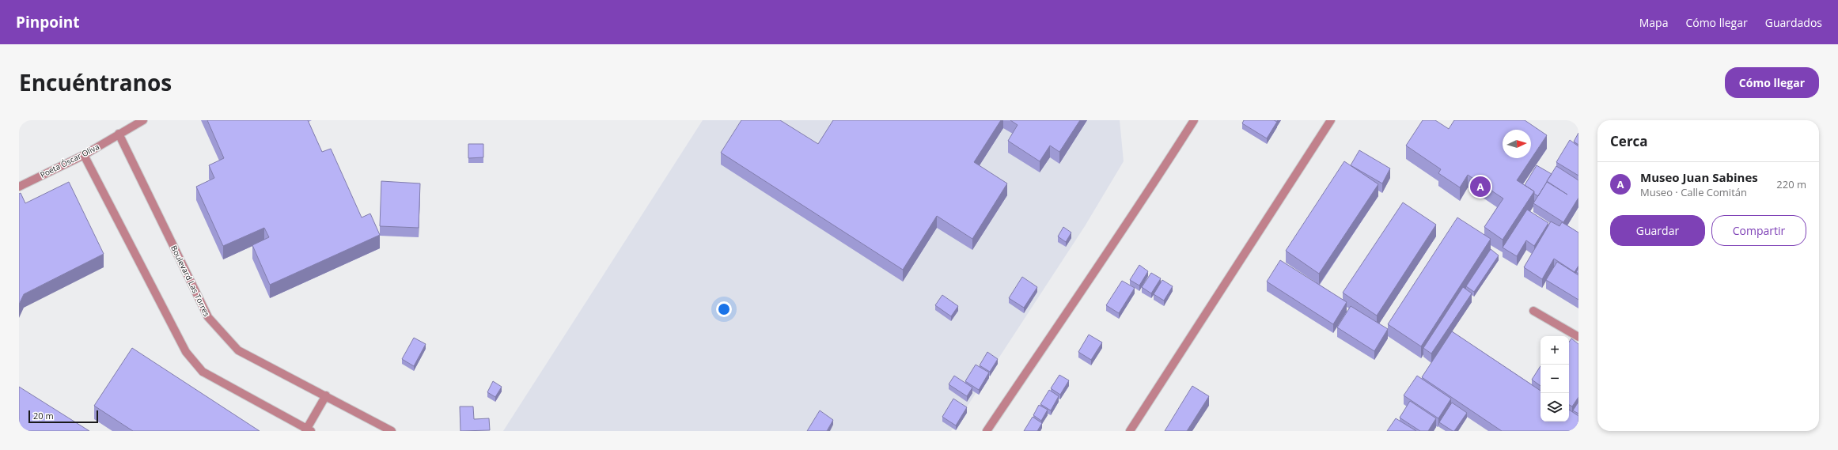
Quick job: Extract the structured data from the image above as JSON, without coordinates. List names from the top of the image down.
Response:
{
  "streets": {
    "street": ["Poeta Óscar Oliva", "Boulevard Las Torres"]
  },
  "crossings": [
    ["Poeta Óscar Oliva", "Boulevard Las Torres"]
  ],
  "scale_bar": "20 m",
  "north": "right",
  "page": {
    "header": "Pinpoint",
    "nav": ["Mapa", "Cómo llegar", "Guardados"],
    "title": "Encuéntranos",
    "buttons": [
      "Cómo llegar",
      ["Guardar", "Compartir"]
    ],
    "heading": "Cerca",
    "list": [
      {
        "mark": "A",
        "name": "Museo Juan Sabines",
        "note": "Museo · Calle Comitán",
        "value": "220 m"
      }
    ],
    "pins": "A",
    "map_buttons": ["+", "−"],
    "scale": "20 m"
  }
}
